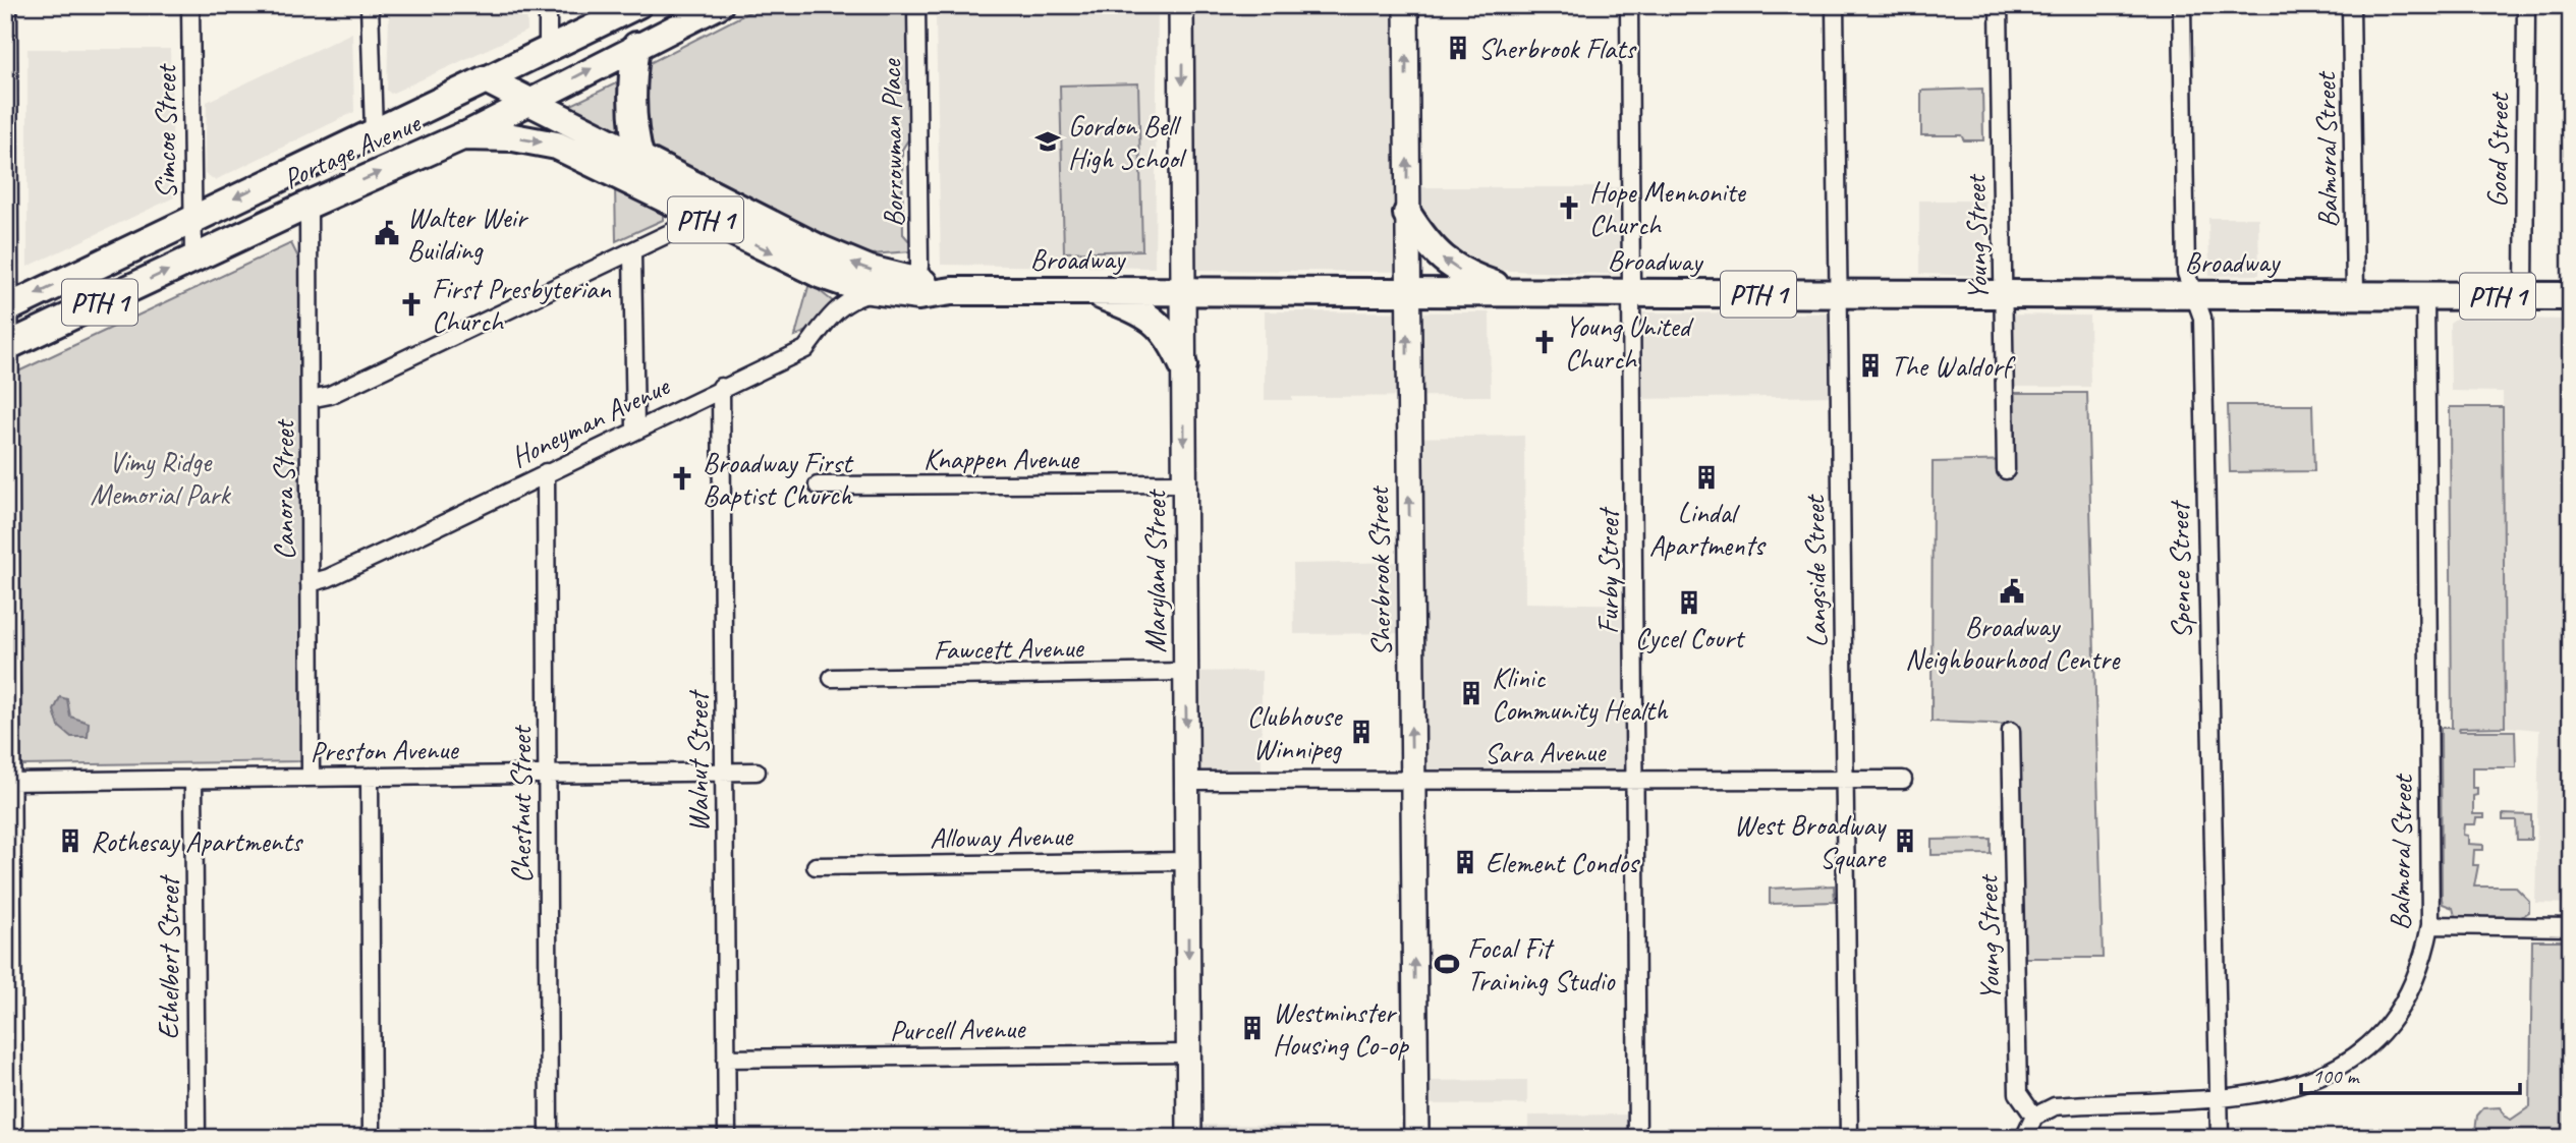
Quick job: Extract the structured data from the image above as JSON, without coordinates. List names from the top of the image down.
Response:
{
  "streets": {
    "highway": ["Portage Avenue", "PTH 1", "Broadway"],
    "main road": ["Maryland Street", "Sherbrook Street"],
    "street": [
      "Simcoe Street",
      "Borrowman Place",
      "Balmoral Street",
      "Good Street",
      "Young Street",
      "Honeyman Avenue",
      "Knappen Avenue",
      "Canora Street",
      "Spence Street",
      "Furby Street",
      "Langside Street",
      "Fawcett Avenue",
      "Preston Avenue",
      "Sara Avenue",
      "Walnut Street",
      "Chestnut Street",
      "Alloway Avenue",
      "Ethelbert Street",
      "Purcell Avenue"
    ]
  },
  "crossings": [
    ["Simcoe Street", "Portage Avenue"],
    ["Borrowman Place", "Broadway"],
    ["Portage Avenue", "Broadway"],
    ["Portage Avenue", "Canora Street"],
    ["Balmoral Street", "Young Street"],
    ["Balmoral Street", "Broadway"],
    ["Balmoral Street", "Spence Street"],
    ["Good Street", "Broadway"],
    ["Young Street", "Broadway"],
    ["Broadway", "Honeyman Avenue"],
    ["Broadway", "Spence Street"],
    ["Broadway", "Maryland Street"],
    ["Broadway", "Sherbrook Street"],
    ["Broadway", "Furby Street"],
    ["Broadway", "Langside Street"],
    ["Honeyman Avenue", "Canora Street"],
    ["Honeyman Avenue", "Walnut Street"],
    ["Honeyman Avenue", "Chestnut Street"],
    ["Knappen Avenue", "Maryland Street"],
    ["Canora Street", "Preston Avenue"],
    ["Maryland Street", "Fawcett Avenue"],
    ["Maryland Street", "Sara Avenue"],
    ["Maryland Street", "Alloway Avenue"],
    ["Maryland Street", "Purcell Avenue"],
    ["Sherbrook Street", "Sara Avenue"],
    ["Furby Street", "Sara Avenue"],
    ["Langside Street", "Sara Avenue"],
    ["Preston Avenue", "Walnut Street"],
    ["Preston Avenue", "Chestnut Street"],
    ["Preston Avenue", "Ethelbert Street"],
    ["Walnut Street", "Purcell Avenue"]
  ],
  "one_way": ["Maryland Street", "Sherbrook Street"],
  "parks": ["Vimy Ridge Memorial Park"],
  "places": {
    "building": [
      "Sherbrook Flats",
      "The Waldorf",
      "Lindal Apartments",
      "Cycel Court",
      "Klinic Community Health",
      "Clubhouse Winnipeg",
      "Rothesay Apartments",
      "West Broadway Square",
      "Element Condos",
      "Westminster Housing Co-op"
    ],
    "school or university": ["Gordon Bell High School"],
    "church": [
      "Hope Mennonite Church",
      "First Presbyterian Church",
      "Young United Church",
      "Broadway First Baptist Church"
    ],
    "public building": ["Walter Weir Building", "Broadway Neighbourhood Centre"],
    "sports": ["Focal Fit Training Studio"]
  },
  "scale_bar": "100 m"
}
